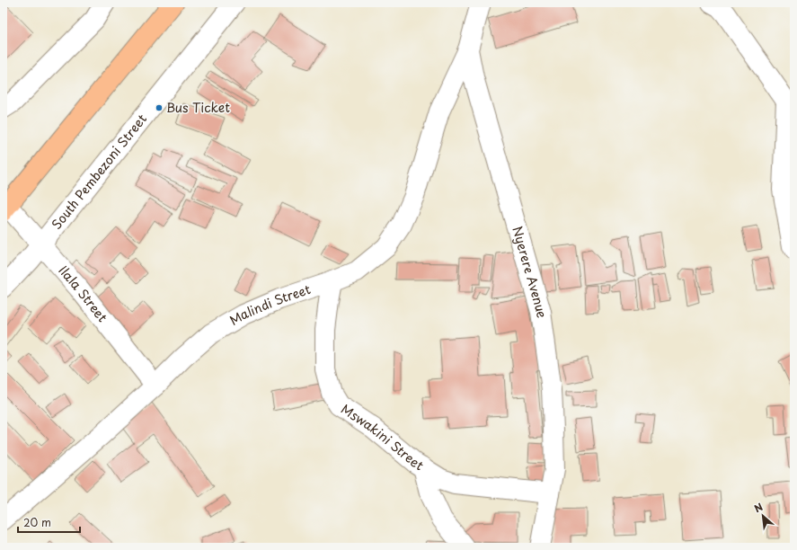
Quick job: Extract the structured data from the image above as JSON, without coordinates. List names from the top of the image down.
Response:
{
  "streets": {
    "street": [
      "South Pembezoni Street",
      "Nyerere Avenue",
      "Ilala Street",
      "Malindi Street",
      "Mswakini Street"
    ]
  },
  "crossings": [
    ["South Pembezoni Street", "Ilala Street"],
    ["Nyerere Avenue", "Malindi Street"],
    ["Nyerere Avenue", "Mswakini Street"],
    ["Ilala Street", "Malindi Street"],
    ["Malindi Street", "Mswakini Street"]
  ],
  "places": ["Bus Ticket"],
  "scale_bar": "20 m",
  "north": "top left"
}
